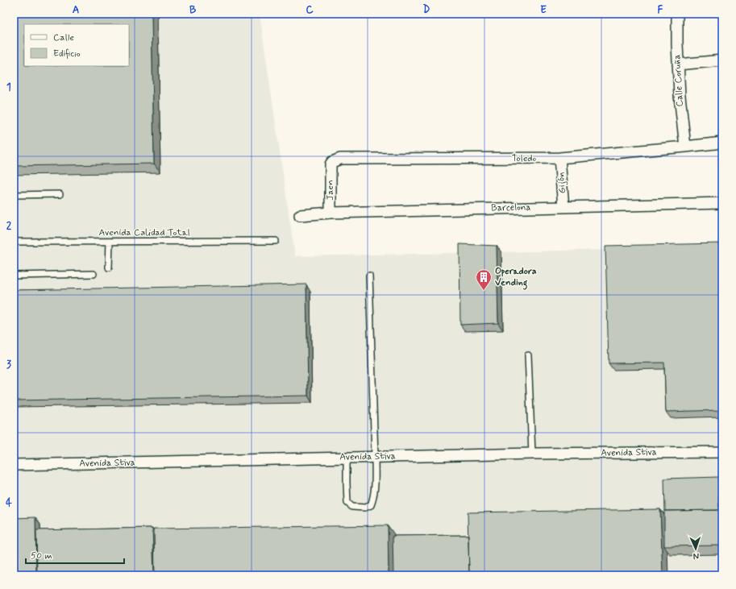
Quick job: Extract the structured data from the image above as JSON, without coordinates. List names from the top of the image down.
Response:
{
  "streets": {
    "street": [
      "Calle Coruña",
      "Toledo",
      "Gijón",
      "Jaen",
      "Barcelona",
      "Avenida Stiva"
    ],
    "lane": ["Avenida Calidad Total"]
  },
  "crossings": [
    ["Calle Coruña", "Toledo"],
    ["Toledo", "Gijón"],
    ["Toledo", "Jaen"],
    ["Gijón", "Barcelona"],
    ["Jaen", "Barcelona"]
  ],
  "places": {
    "building": ["Operadora Vending"]
  },
  "legend": ["Calle", "Edificio"],
  "scale_bar": "50 m",
  "north": "bottom",
  "grid": {
    "columns": [
      "A",
      "B",
      "C",
      "D",
      "E",
      "F"
    ],
    "rows": [
      "1",
      "2",
      "3",
      "4"
    ]
  }
}
